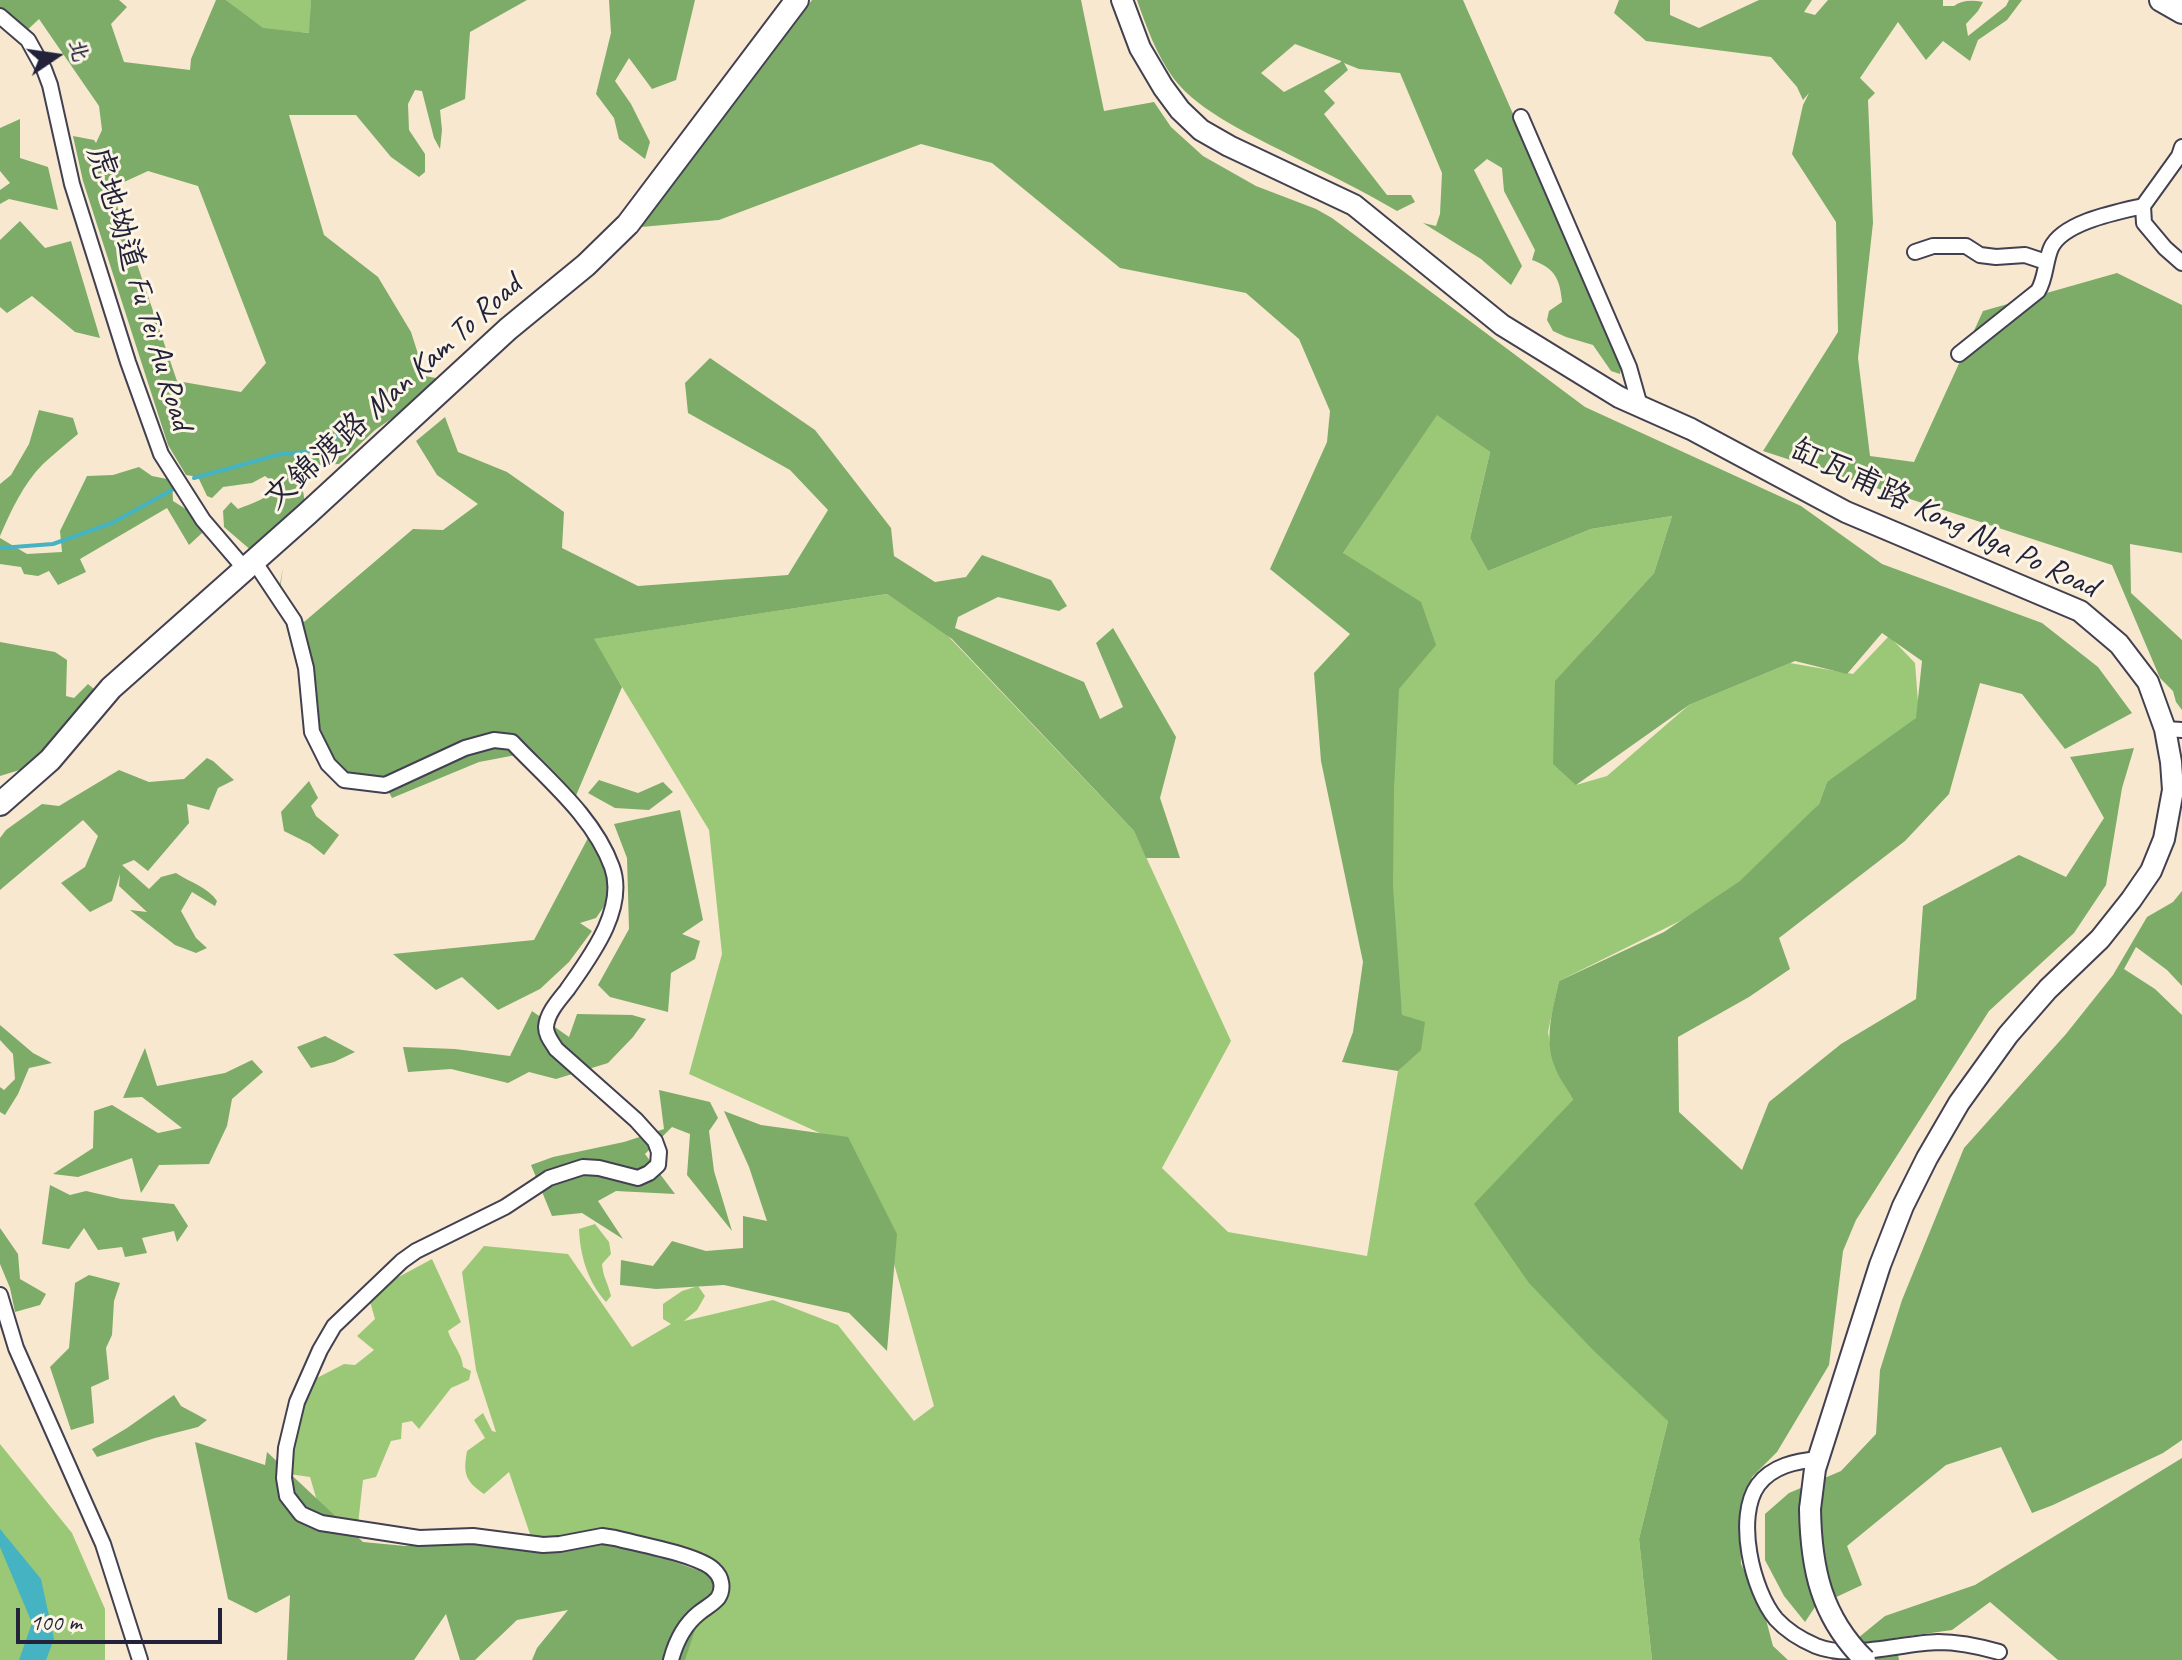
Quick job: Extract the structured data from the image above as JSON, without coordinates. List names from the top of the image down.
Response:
{
  "streets": {
    "main road": ["文錦渡路 Man Kam To Road"],
    "street": ["虎地坳道 Fu Tei Au Road", "缸瓦甫路 Kong Nga Po Road"]
  },
  "crossings": [
    ["虎地坳道 Fu Tei Au Road", "文錦渡路 Man Kam To Road"]
  ],
  "scale_bar": "100 m",
  "north": "right"
}
